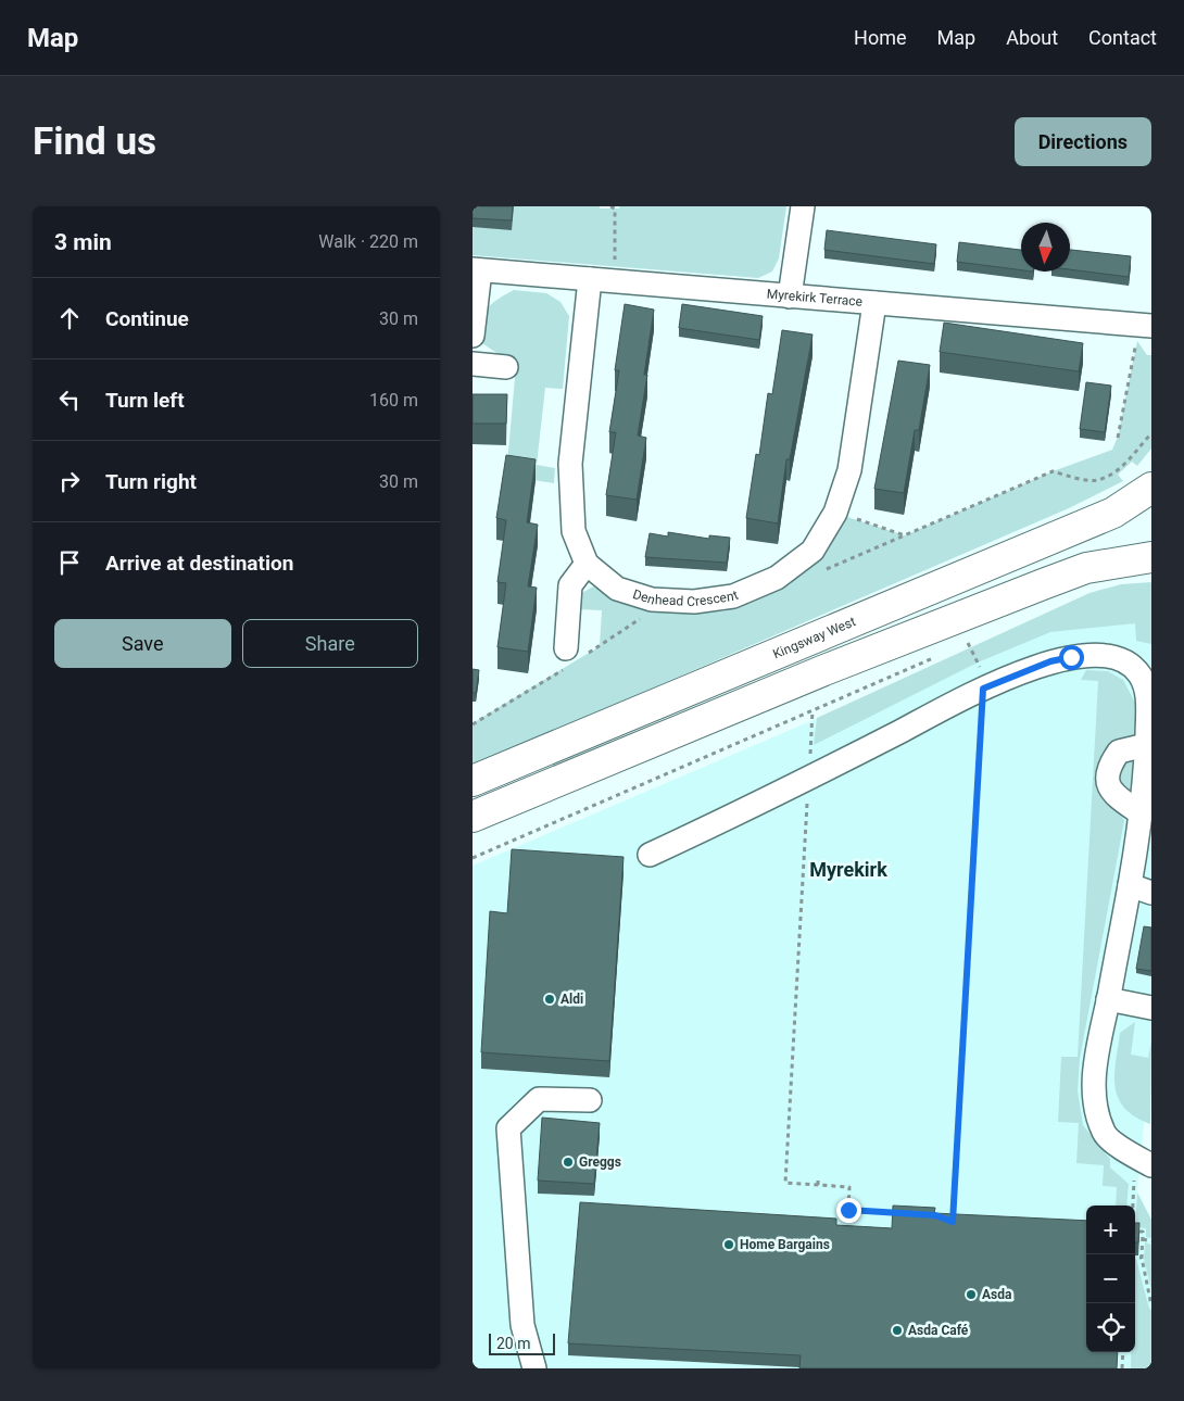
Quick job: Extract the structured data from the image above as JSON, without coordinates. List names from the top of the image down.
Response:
{
  "streets": {
    "highway": ["Kingsway West"],
    "street": ["Myrekirk Terrace", "Denhead Crescent"]
  },
  "crossings": [
    ["Myrekirk Terrace", "Denhead Crescent"]
  ],
  "districts": ["Myrekirk"],
  "places": [
    "Aldi",
    "Greggs",
    "Home Bargains",
    "Asda",
    "Asda Café"
  ],
  "scale_bar": "20 m",
  "north": "bottom",
  "page": {
    "header": "Map",
    "nav": [
      "Home",
      "Map",
      "About",
      "Contact"
    ],
    "buttons": [
      "Directions",
      ["Save", "Share"]
    ],
    "title": "Find us",
    "heading": ["3 min", "Walk · 220 m"],
    "list": [
      ["Continue", "30 m"],
      ["Turn left", "160 m"],
      ["Turn right", "30 m"],
      "Arrive at destination"
    ],
    "map_buttons": ["+", "−"],
    "scale": "20 m"
  }
}
